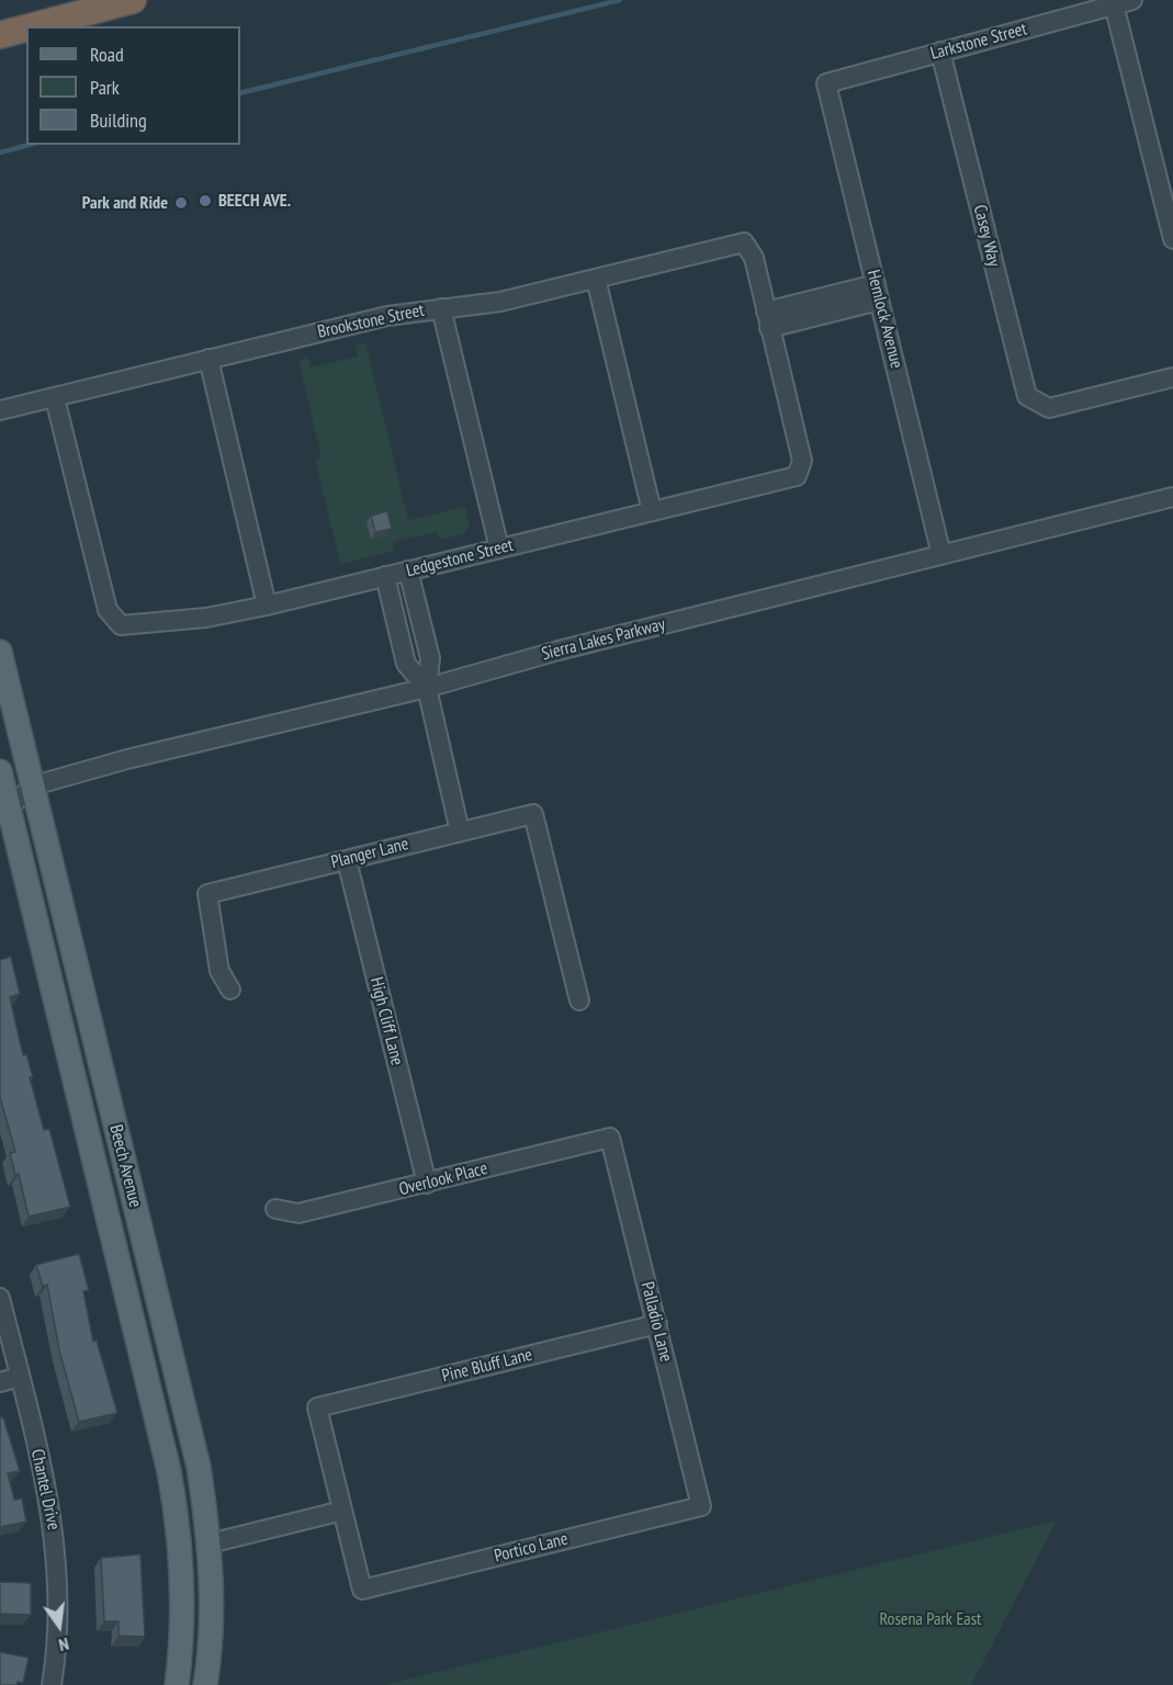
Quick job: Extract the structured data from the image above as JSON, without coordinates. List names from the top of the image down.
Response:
{
  "streets": {
    "main road": ["Beech Avenue"],
    "street": [
      "Larkstone Street",
      "Casey Way",
      "Hemlock Avenue",
      "Brookstone Street",
      "Ledgestone Street",
      "Sierra Lakes Parkway",
      "Planger Lane",
      "High Cliff Lane",
      "Overlook Place",
      "Palladio Lane",
      "Pine Bluff Lane",
      "Chantel Drive",
      "Portico Lane"
    ]
  },
  "crossings": [
    ["Larkstone Street", "Casey Way"],
    ["Larkstone Street", "Hemlock Avenue"],
    ["Hemlock Avenue", "Sierra Lakes Parkway"],
    ["Brookstone Street", "Ledgestone Street"],
    ["Sierra Lakes Parkway", "Beech Avenue"],
    ["Planger Lane", "High Cliff Lane"],
    ["High Cliff Lane", "Overlook Place"],
    ["Overlook Place", "Palladio Lane"],
    ["Palladio Lane", "Pine Bluff Lane"],
    ["Palladio Lane", "Portico Lane"],
    ["Pine Bluff Lane", "Portico Lane"]
  ],
  "parks": ["Rosena Park East"],
  "places": ["BEECH AVE.", "Park and Ride"],
  "legend": ["Road", "Park", "Building"],
  "north": "bottom"
}
